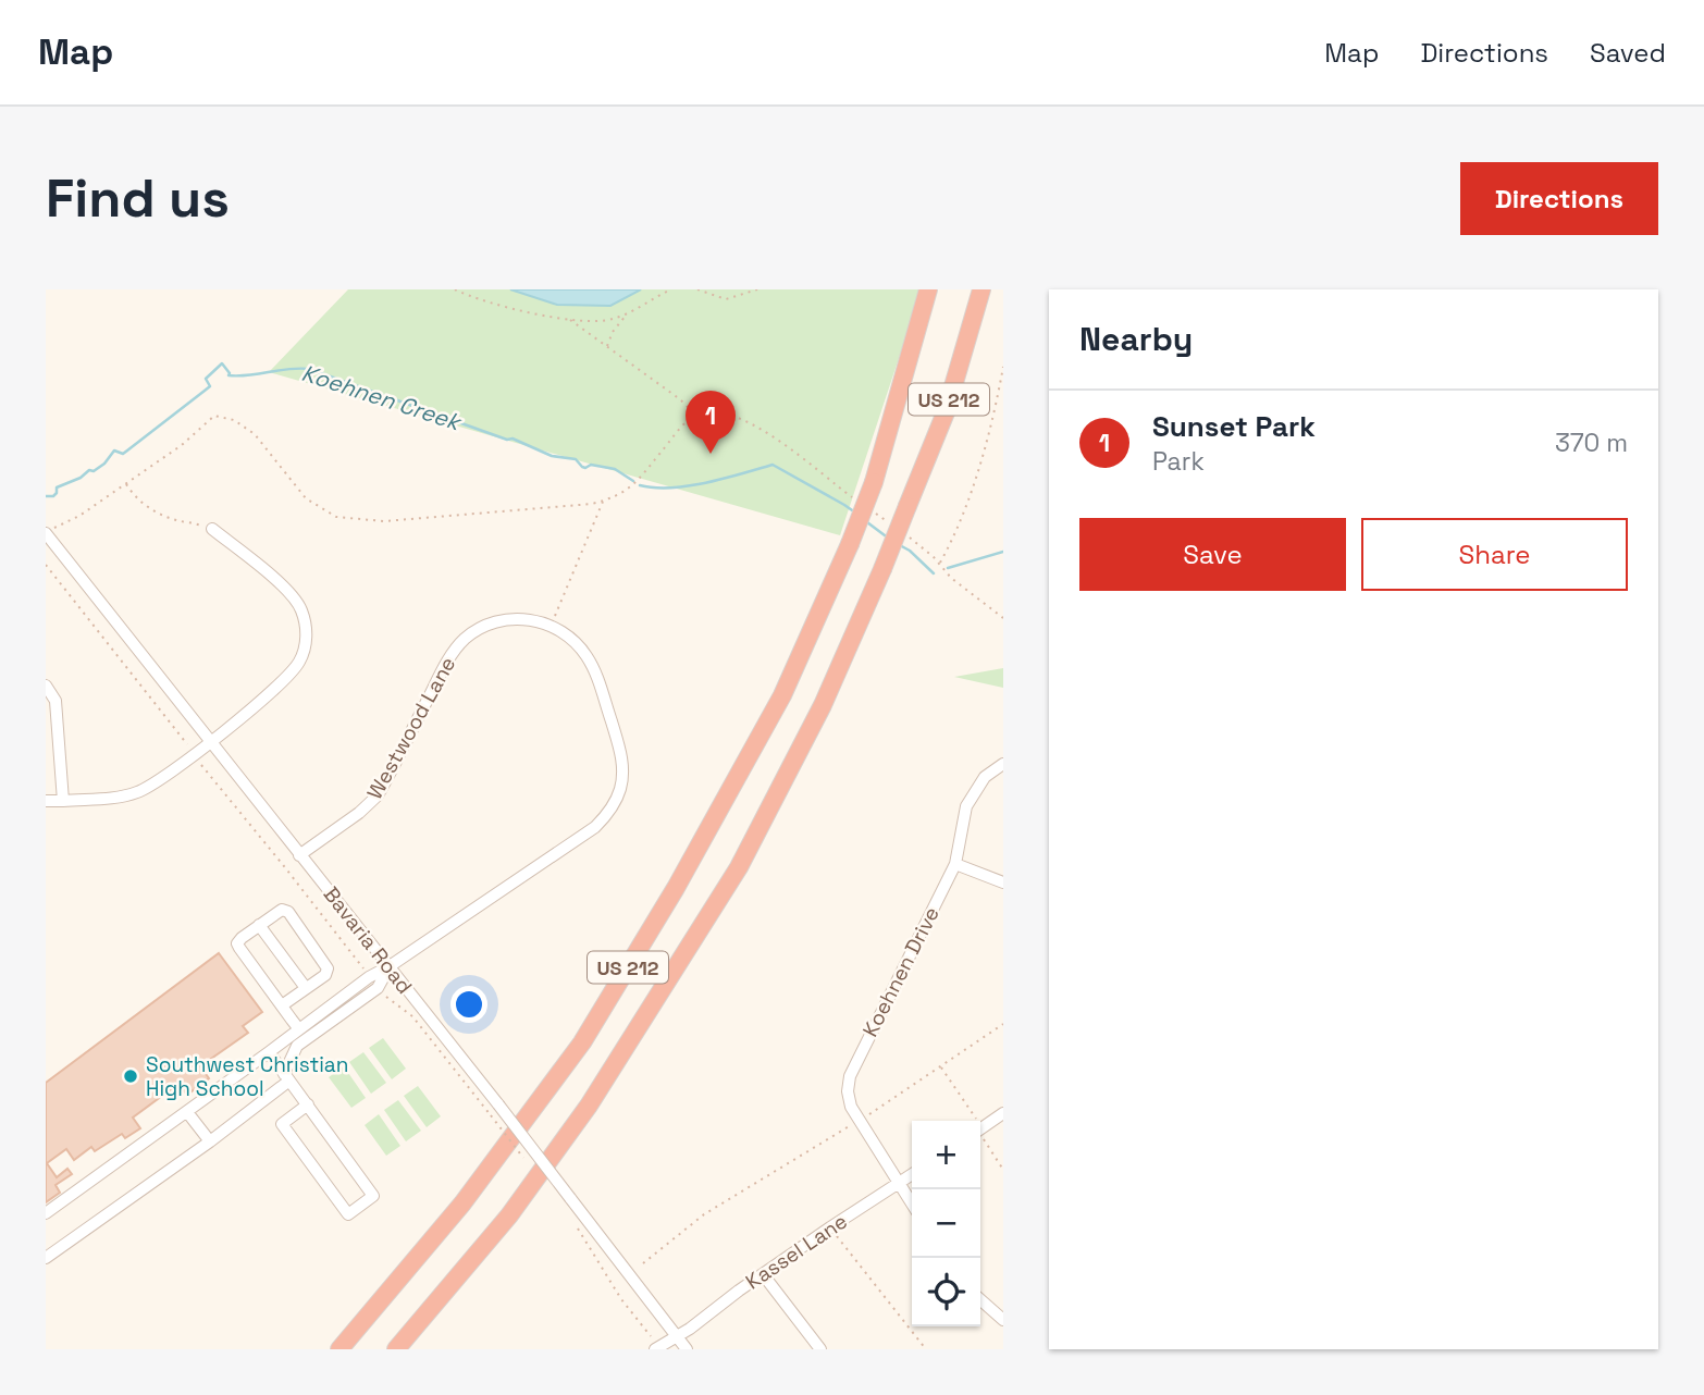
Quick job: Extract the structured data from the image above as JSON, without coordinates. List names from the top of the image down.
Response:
{
  "streets": {
    "highway": ["US 212"],
    "street": [
      "Westwood Lane",
      "Bavaria Road",
      "Koehnen Drive",
      "Kassel Lane"
    ]
  },
  "crossings": [
    ["Westwood Lane", "Bavaria Road"],
    ["Bavaria Road", "Kassel Lane"],
    ["Koehnen Drive", "Kassel Lane"]
  ],
  "water": ["Koehnen Creek"],
  "places": ["Southwest Christian High School"],
  "page": {
    "header": "Map",
    "nav": ["Map", "Directions", "Saved"],
    "buttons": [
      "Directions",
      ["Save", "Share"]
    ],
    "title": "Find us",
    "heading": "Nearby",
    "list": [
      {
        "mark": "1",
        "name": "Sunset Park",
        "note": "Park",
        "value": "370 m"
      }
    ],
    "pins": "1",
    "map_buttons": ["+", "−"]
  }
}
